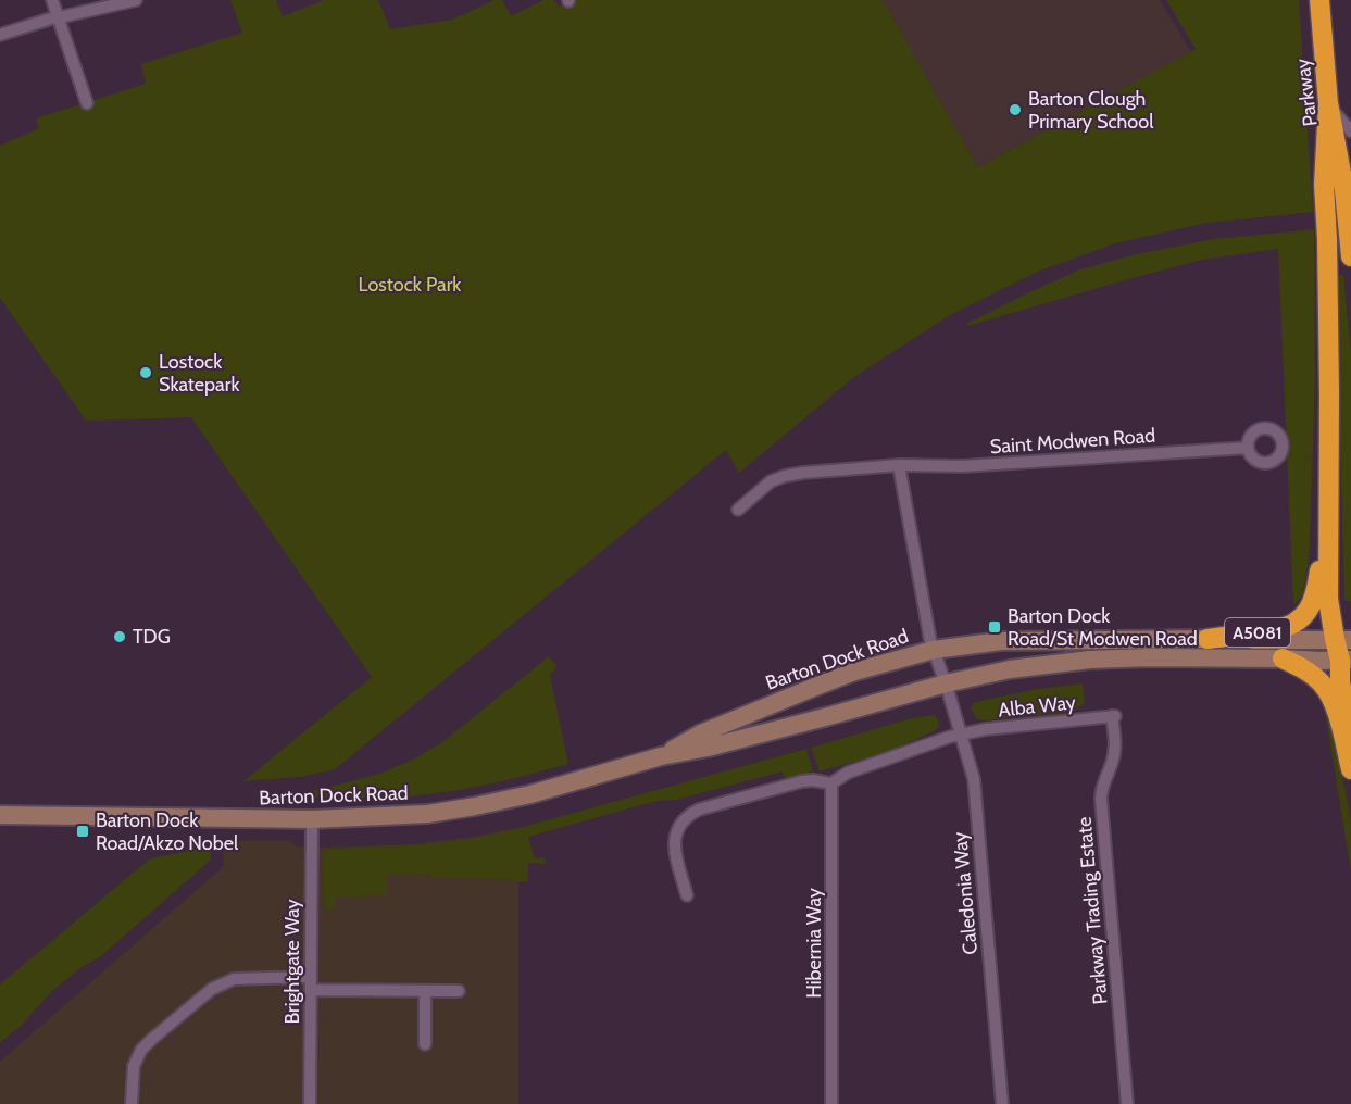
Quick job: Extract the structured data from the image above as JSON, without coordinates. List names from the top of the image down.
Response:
{
  "streets": {
    "highway": ["Parkway", "A5081"],
    "main road": ["Barton Dock Road"],
    "street": [
      "Saint Modwen Road",
      "Alba Way",
      "Caledonia Way",
      "Parkway Trading Estate",
      "Hibernia Way",
      "Brightgate Way"
    ]
  },
  "crossings": [
    ["Parkway", "A5081"],
    ["A5081", "Barton Dock Road"],
    ["Barton Dock Road", "Caledonia Way"],
    ["Barton Dock Road", "Brightgate Way"],
    ["Alba Way", "Caledonia Way"],
    ["Alba Way", "Parkway Trading Estate"]
  ],
  "parks": ["Lostock Park"],
  "places": {
    "other": ["Barton Clough Primary School", "Lostock Skatepark", "TDG"],
    "transit": ["Barton Dock Road/St Modwen Road", "Barton Dock Road/Akzo Nobel"]
  }
}
